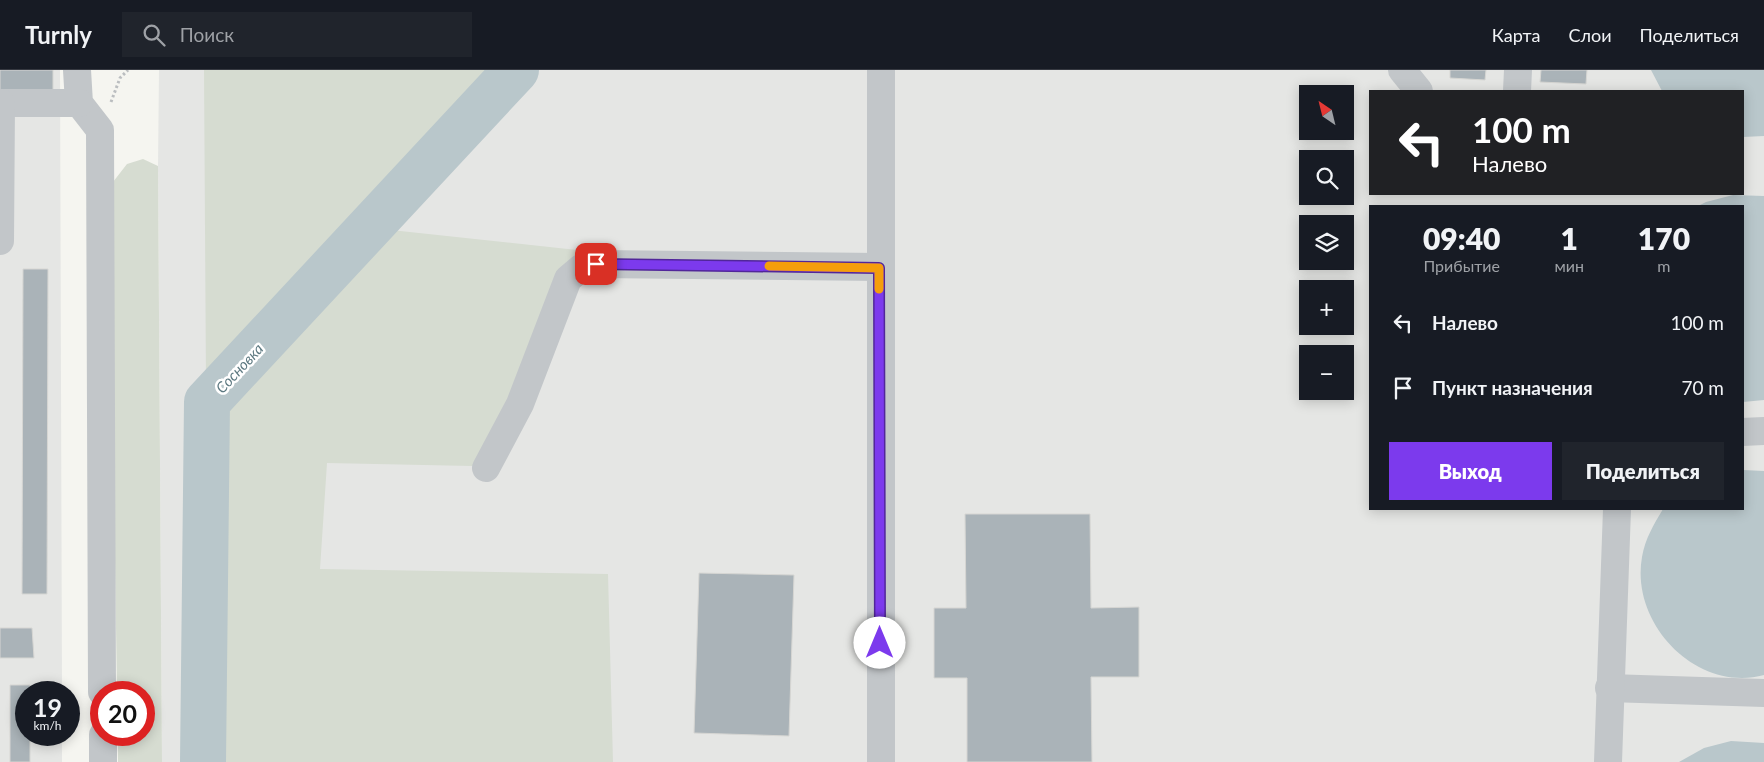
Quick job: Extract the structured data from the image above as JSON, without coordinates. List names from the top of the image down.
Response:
{
  "water": ["Сосновка"],
  "north": "top left",
  "page": {
    "header": "Turnly",
    "search": "Поиск",
    "nav": ["Карта", "Слои", "Поделиться"],
    "map_buttons": ["+", "−"],
    "turn": ["100 m", "Налево"],
    "eta": [
      "09:40",
      "Прибытие",
      "1",
      "мин",
      "170",
      "m"
    ],
    "list": [
      {
        "name": "Налево",
        "value": "100 m"
      },
      {
        "name": "Пункт назначения",
        "value": "70 m"
      }
    ],
    "buttons": ["Выход", "Поделиться"],
    "speed": "19 km/h",
    "limit": "20"
  }
}
